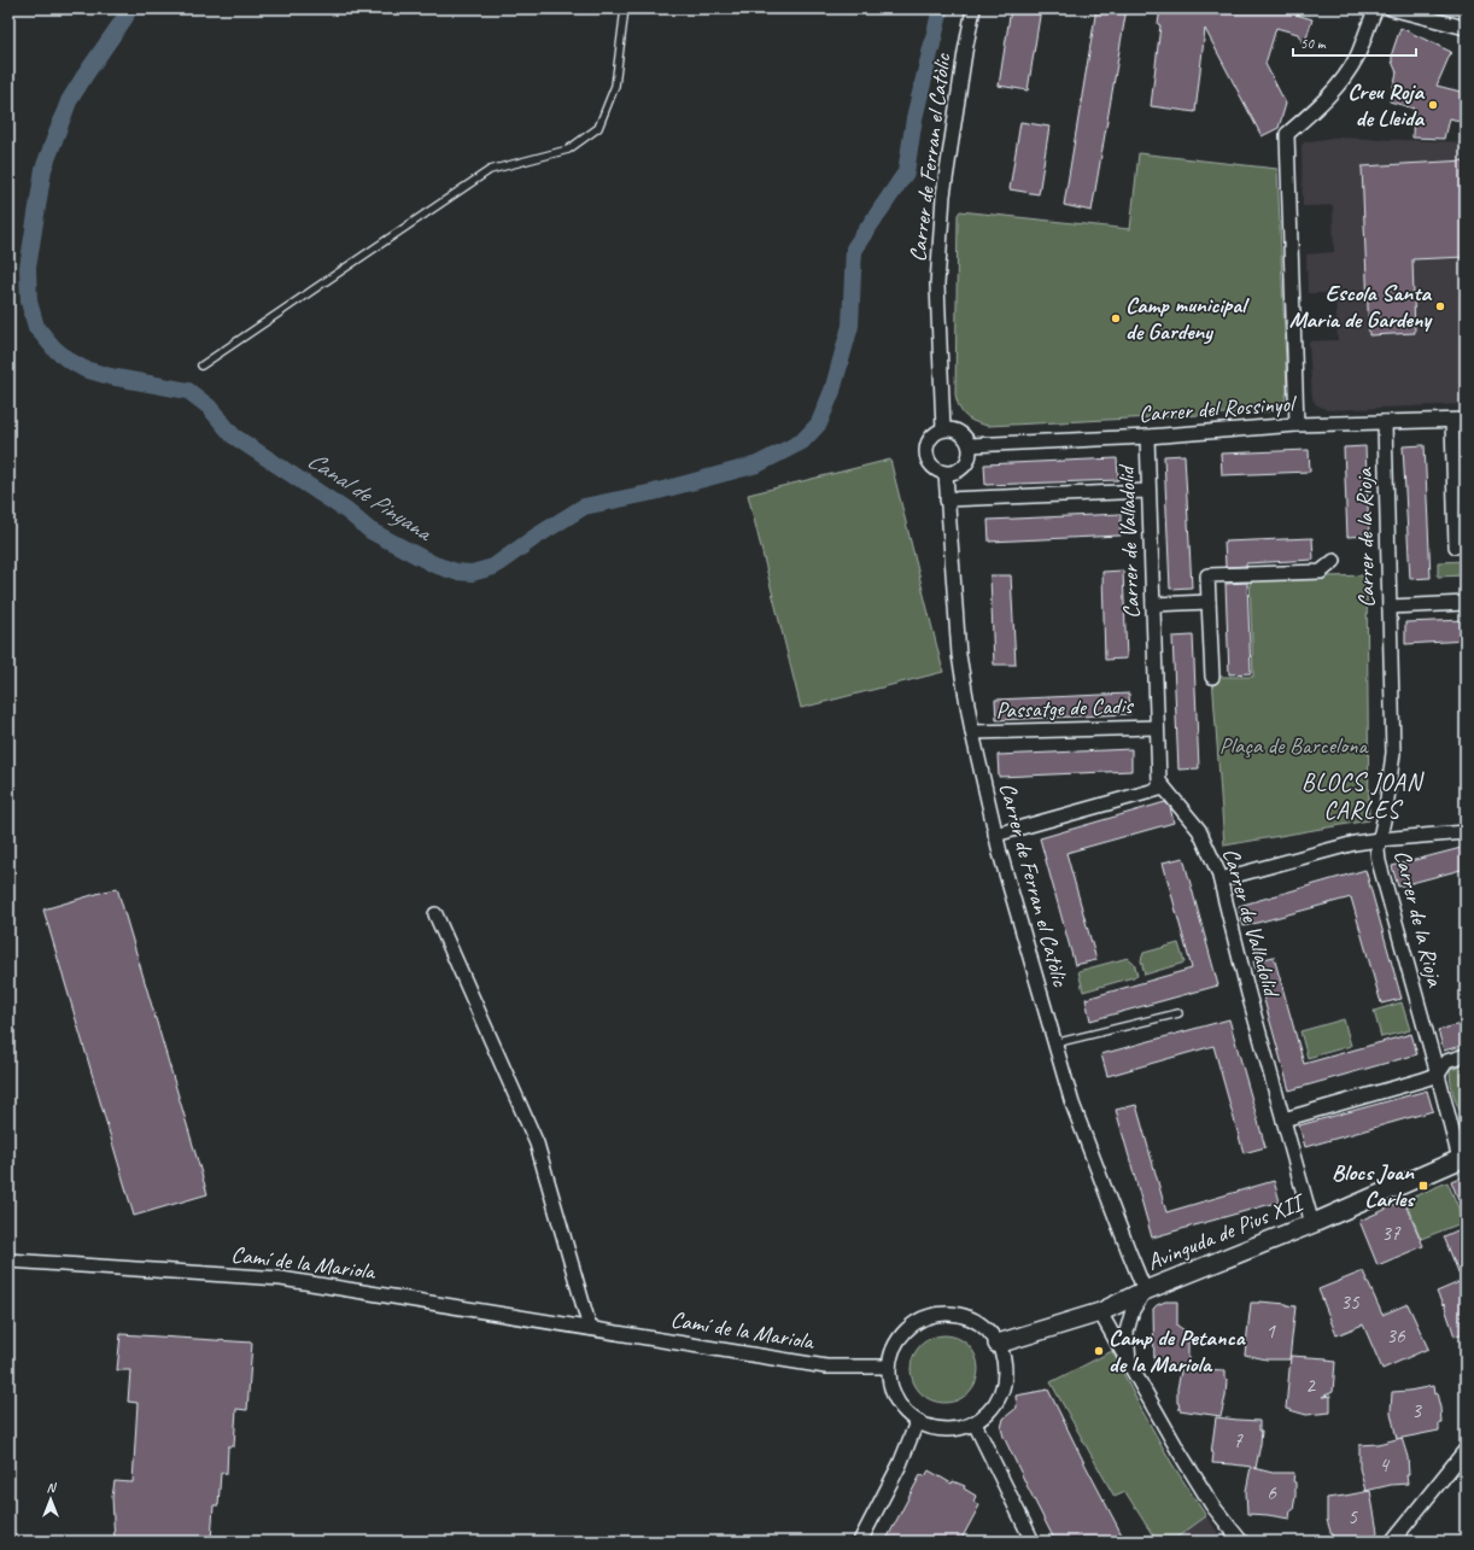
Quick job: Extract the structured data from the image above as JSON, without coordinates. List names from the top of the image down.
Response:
{
  "streets": {
    "street": [
      "Carrer de Ferran el Catòlic",
      "Carrer del Rossinyol",
      "Carrer de la Rioja",
      "Carrer de Valladolid",
      "Passatge de Cadis",
      "Avinguda de Pius XII",
      "Camí de la Mariola"
    ]
  },
  "crossings": [
    ["Carrer de Ferran el Catòlic", "Carrer del Rossinyol"],
    ["Carrer de Ferran el Catòlic", "Passatge de Cadis"],
    ["Carrer de Ferran el Catòlic", "Avinguda de Pius XII"],
    ["Carrer del Rossinyol", "Carrer de la Rioja"],
    ["Carrer del Rossinyol", "Carrer de Valladolid"],
    ["Carrer de la Rioja", "Avinguda de Pius XII"],
    ["Carrer de Valladolid", "Passatge de Cadis"],
    ["Carrer de Valladolid", "Avinguda de Pius XII"],
    ["Avinguda de Pius XII", "Camí de la Mariola"]
  ],
  "districts": ["BLOCS JOAN CARLES"],
  "water": ["Canal de Pinyana"],
  "parks": ["Plaça de Barcelona"],
  "places": {
    "other": [
      "Creu Roja de Lleida",
      "Escola Santa Maria de Gardeny",
      "Camp municipal de Gardeny",
      "Camp de Petanca de la Mariola"
    ],
    "transit": ["Blocs Joan Carles"]
  },
  "house_numbers": [
    "37",
    "35",
    "1",
    "36",
    "2",
    "3",
    "7",
    "4",
    "6",
    "5"
  ],
  "scale_bar": "50 m",
  "north": "top"
}
